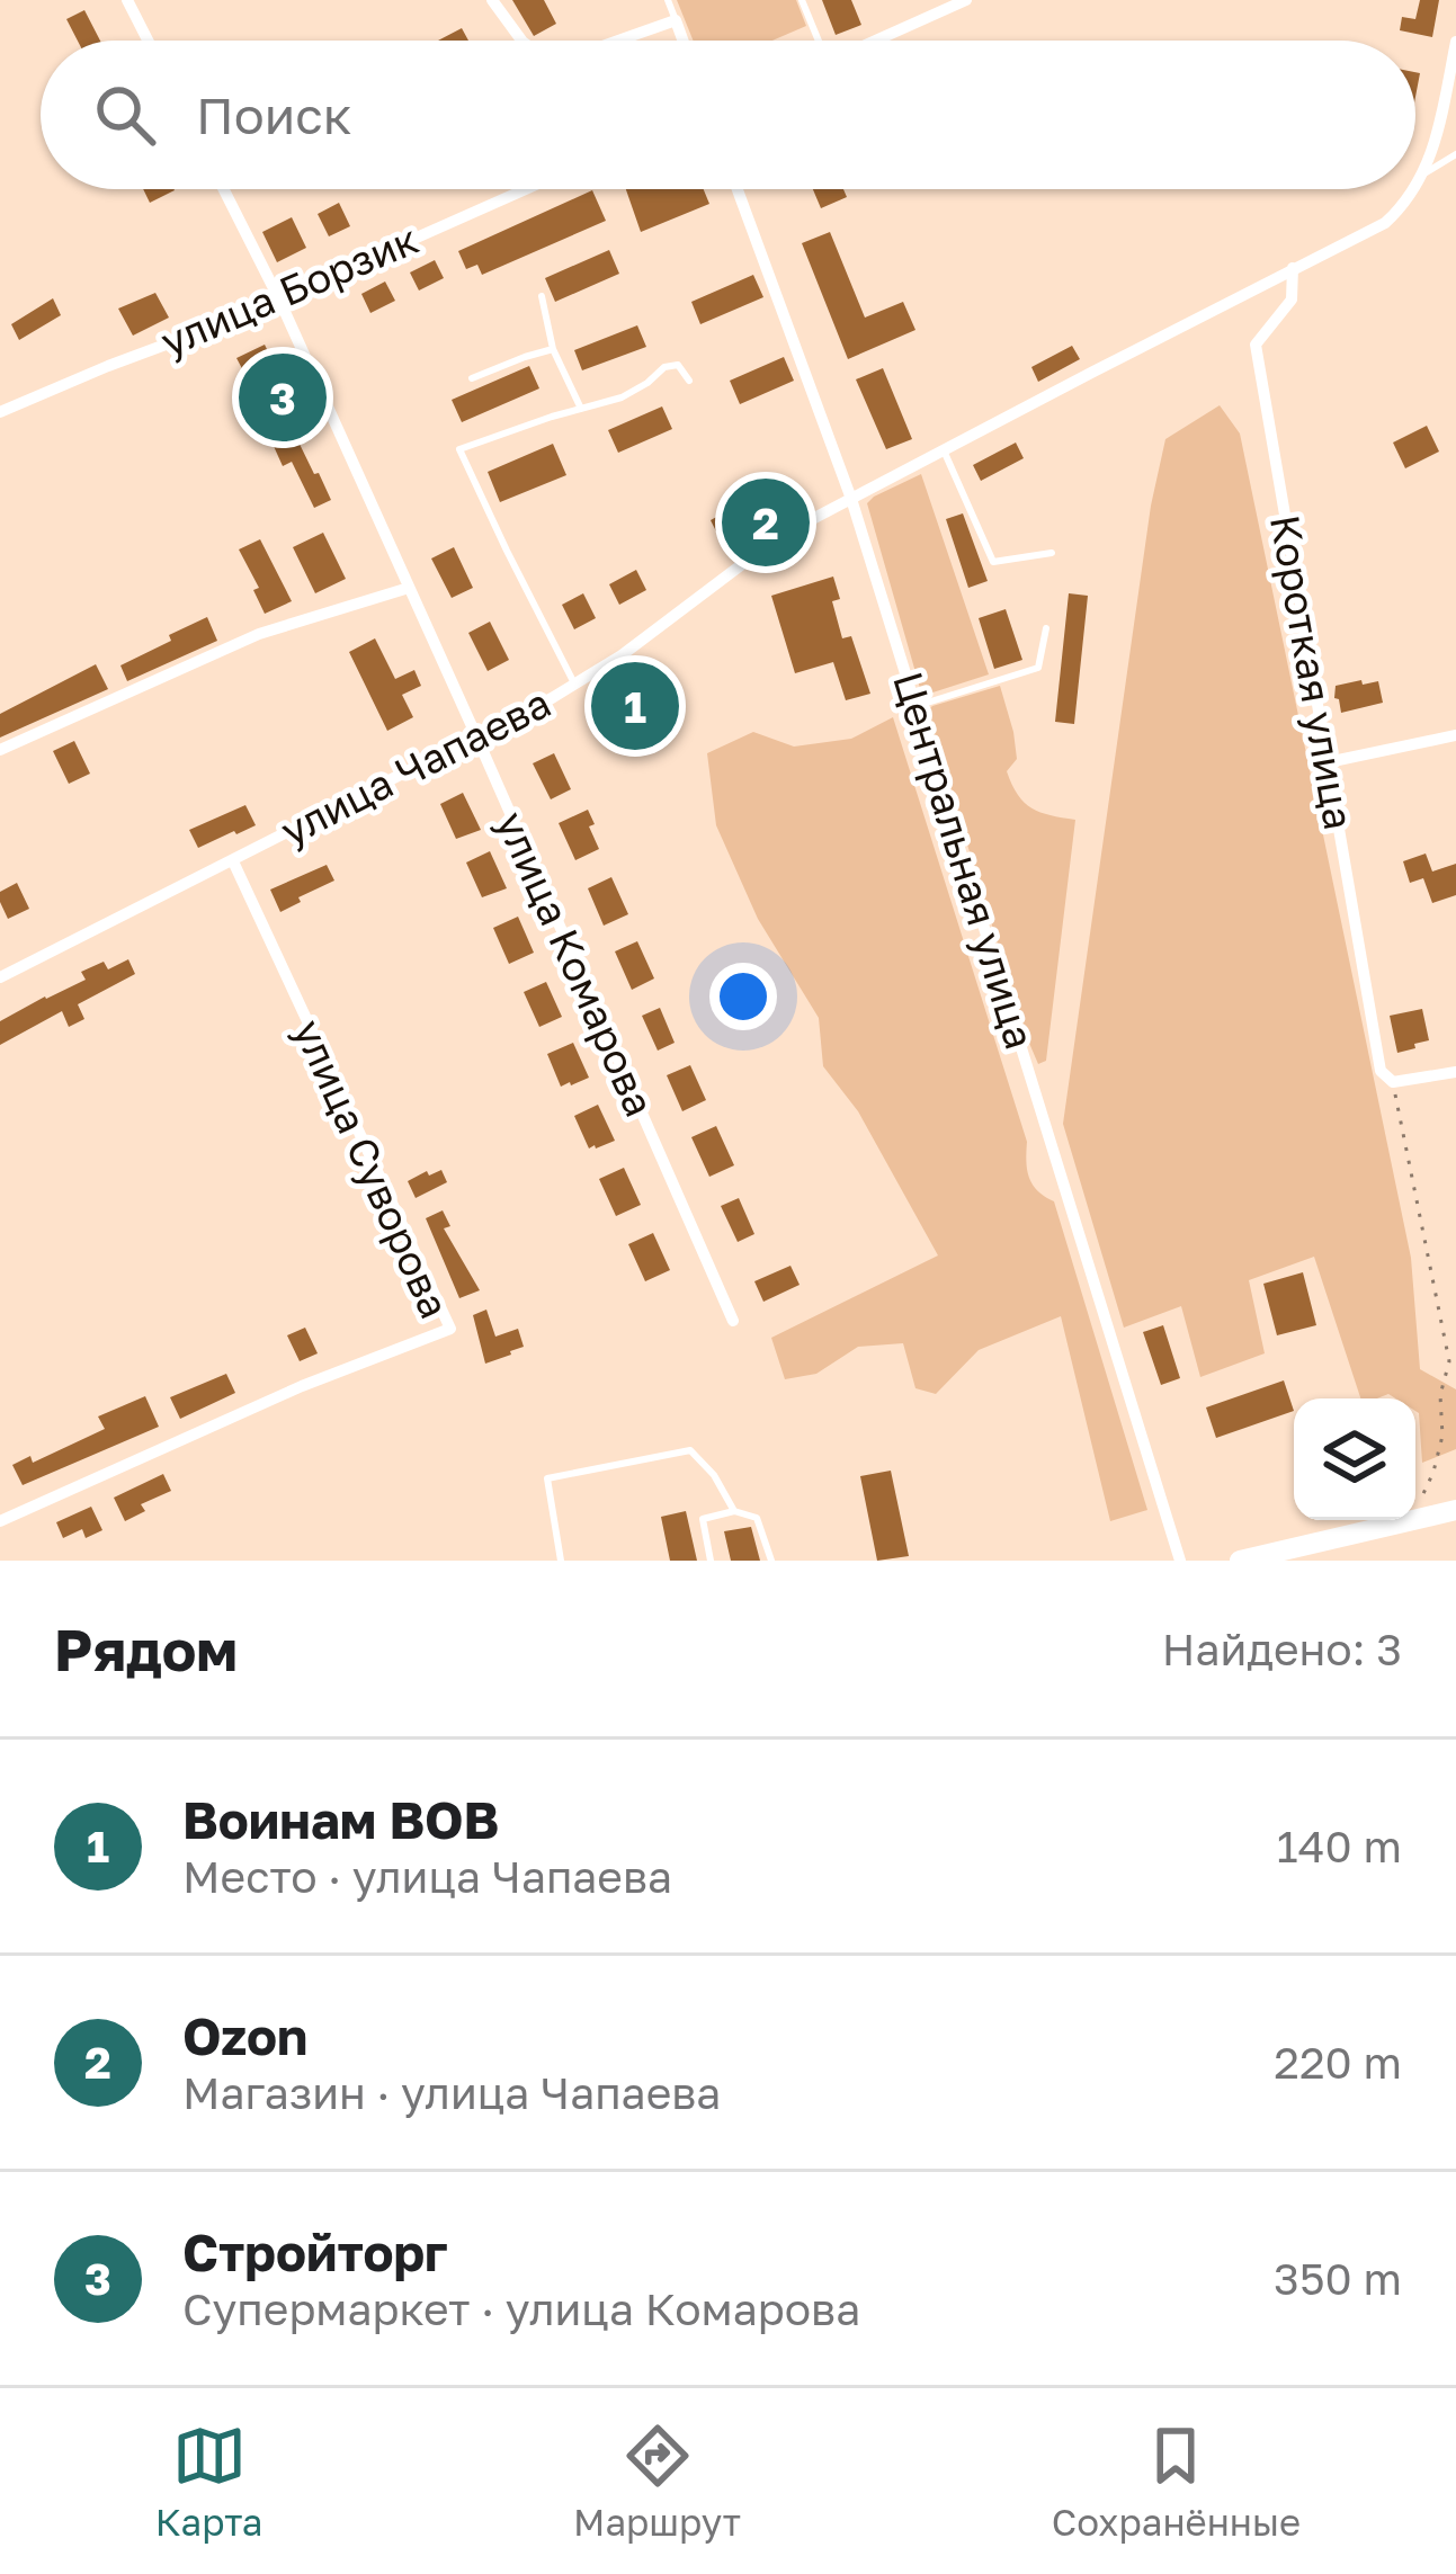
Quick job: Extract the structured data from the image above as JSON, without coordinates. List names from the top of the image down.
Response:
{
  "streets": {
    "street": [
      "улица Борзик",
      "Короткая улица",
      "улица Чапаева",
      "Центральная улица",
      "улица Комарова",
      "улица Суворова"
    ]
  },
  "crossings": [
    ["улица Борзик", "улица Комарова"],
    ["Короткая улица", "улица Чапаева"],
    ["улица Чапаева", "Центральная улица"],
    ["улица Чапаева", "улица Комарова"],
    ["улица Чапаева", "улица Суворова"]
  ],
  "page": {
    "search": "Поиск",
    "pins": ["3", "2", "1"],
    "heading": ["Рядом", "Найдено: 3"],
    "list": [
      {
        "mark": "1",
        "name": "Воинам ВОВ",
        "note": "Место · улица Чапаева",
        "value": "140 m"
      },
      {
        "mark": "2",
        "name": "Ozon",
        "note": "Магазин · улица Чапаева",
        "value": "220 m"
      },
      {
        "mark": "3",
        "name": "Стройторг",
        "note": "Супермаркет · улица Комарова",
        "value": "350 m"
      }
    ],
    "nav": ["Карта", "Маршрут", "Сохранённые"]
  }
}
